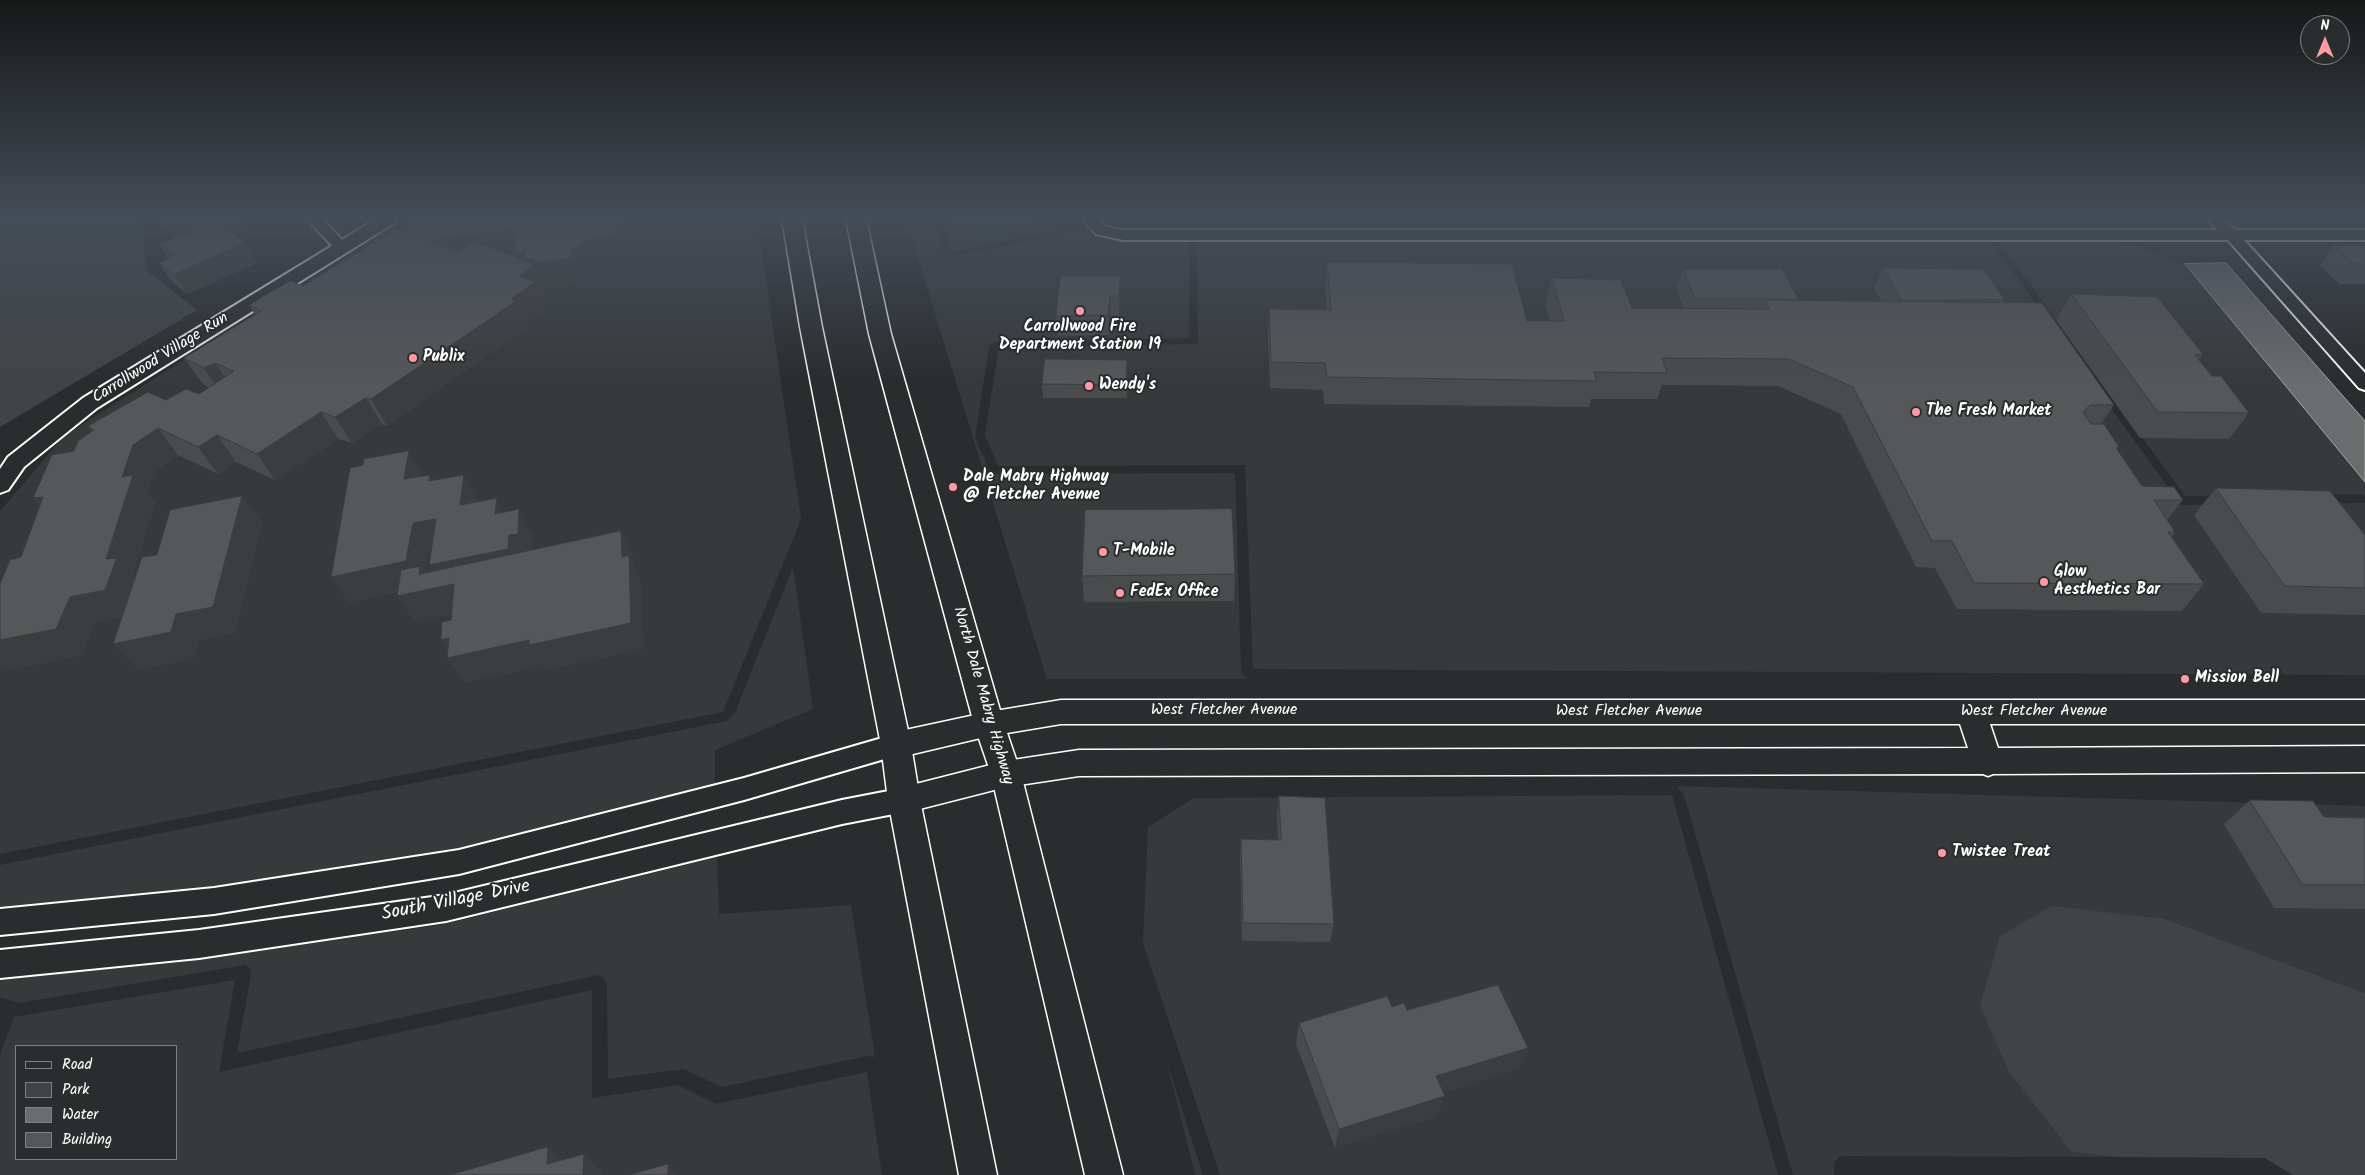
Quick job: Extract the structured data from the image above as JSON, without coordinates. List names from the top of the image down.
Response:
{
  "streets": {
    "main road": ["North Dale Mabry Highway", "West Fletcher Avenue"],
    "street": ["Carrollwood Village Run", "South Village Drive"]
  },
  "crossings": [
    ["North Dale Mabry Highway", "West Fletcher Avenue"]
  ],
  "places": [
    "Carrollwood Fire Department Station 19",
    "Publix",
    "Wendy's",
    "The Fresh Market",
    "Dale Mabry Highway @ Fletcher Avenue",
    "T-Mobile",
    "Glow Aesthetics Bar",
    "FedEx Office",
    "Mission Bell",
    "Twistee Treat"
  ],
  "legend": [
    "Road",
    "Park",
    "Water",
    "Building"
  ],
  "north": "top"
}
